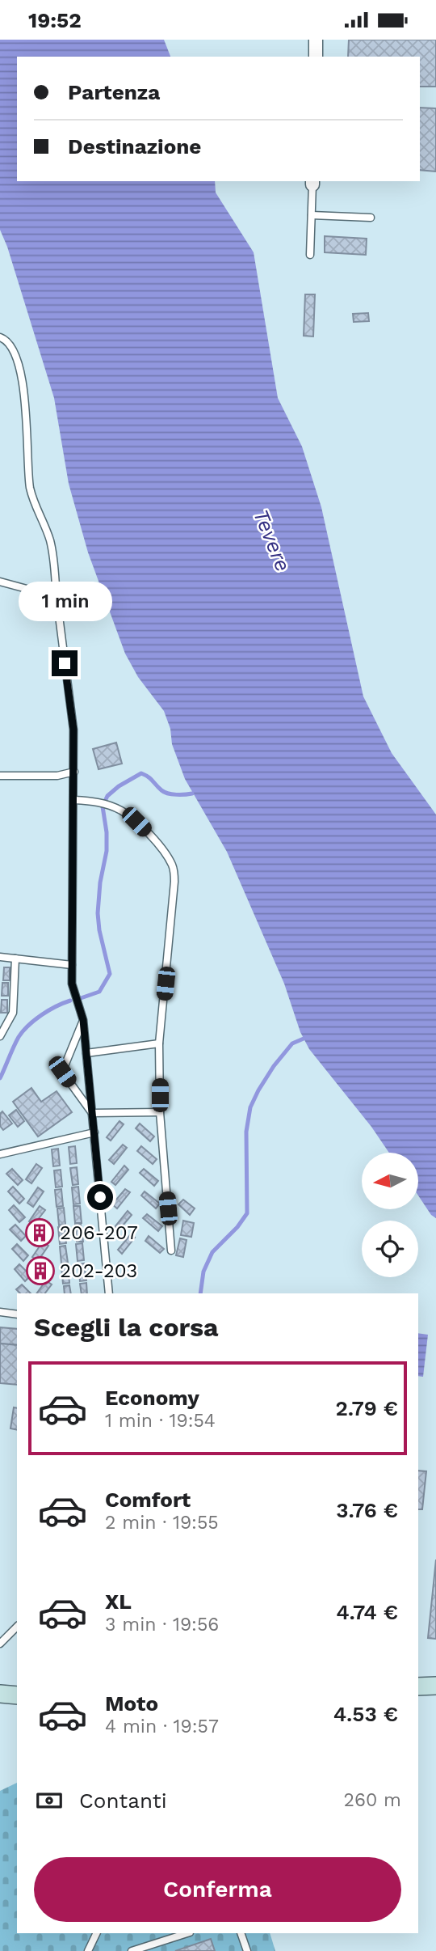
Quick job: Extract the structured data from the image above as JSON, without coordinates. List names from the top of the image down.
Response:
{
  "water": ["Tevere"],
  "places": {
    "building": ["206-207", "202-203"]
  },
  "north": "left",
  "page": {
    "status": "19:52",
    "banner": ["Partenza", "Destinazione"],
    "bubble": "1 min",
    "heading": "Scegli la corsa",
    "list": [
      {
        "name": "Economy",
        "note": "1 min · 19:54",
        "value": "2.79 €"
      },
      {
        "name": "Comfort",
        "note": "2 min · 19:55",
        "value": "3.76 €"
      },
      {
        "name": "XL",
        "note": "3 min · 19:56",
        "value": "4.74 €"
      },
      {
        "name": "Moto",
        "note": "4 min · 19:57",
        "value": "4.53 €"
      }
    ],
    "pay": ["Contanti", "260 m"],
    "buttons": "Conferma"
  }
}
